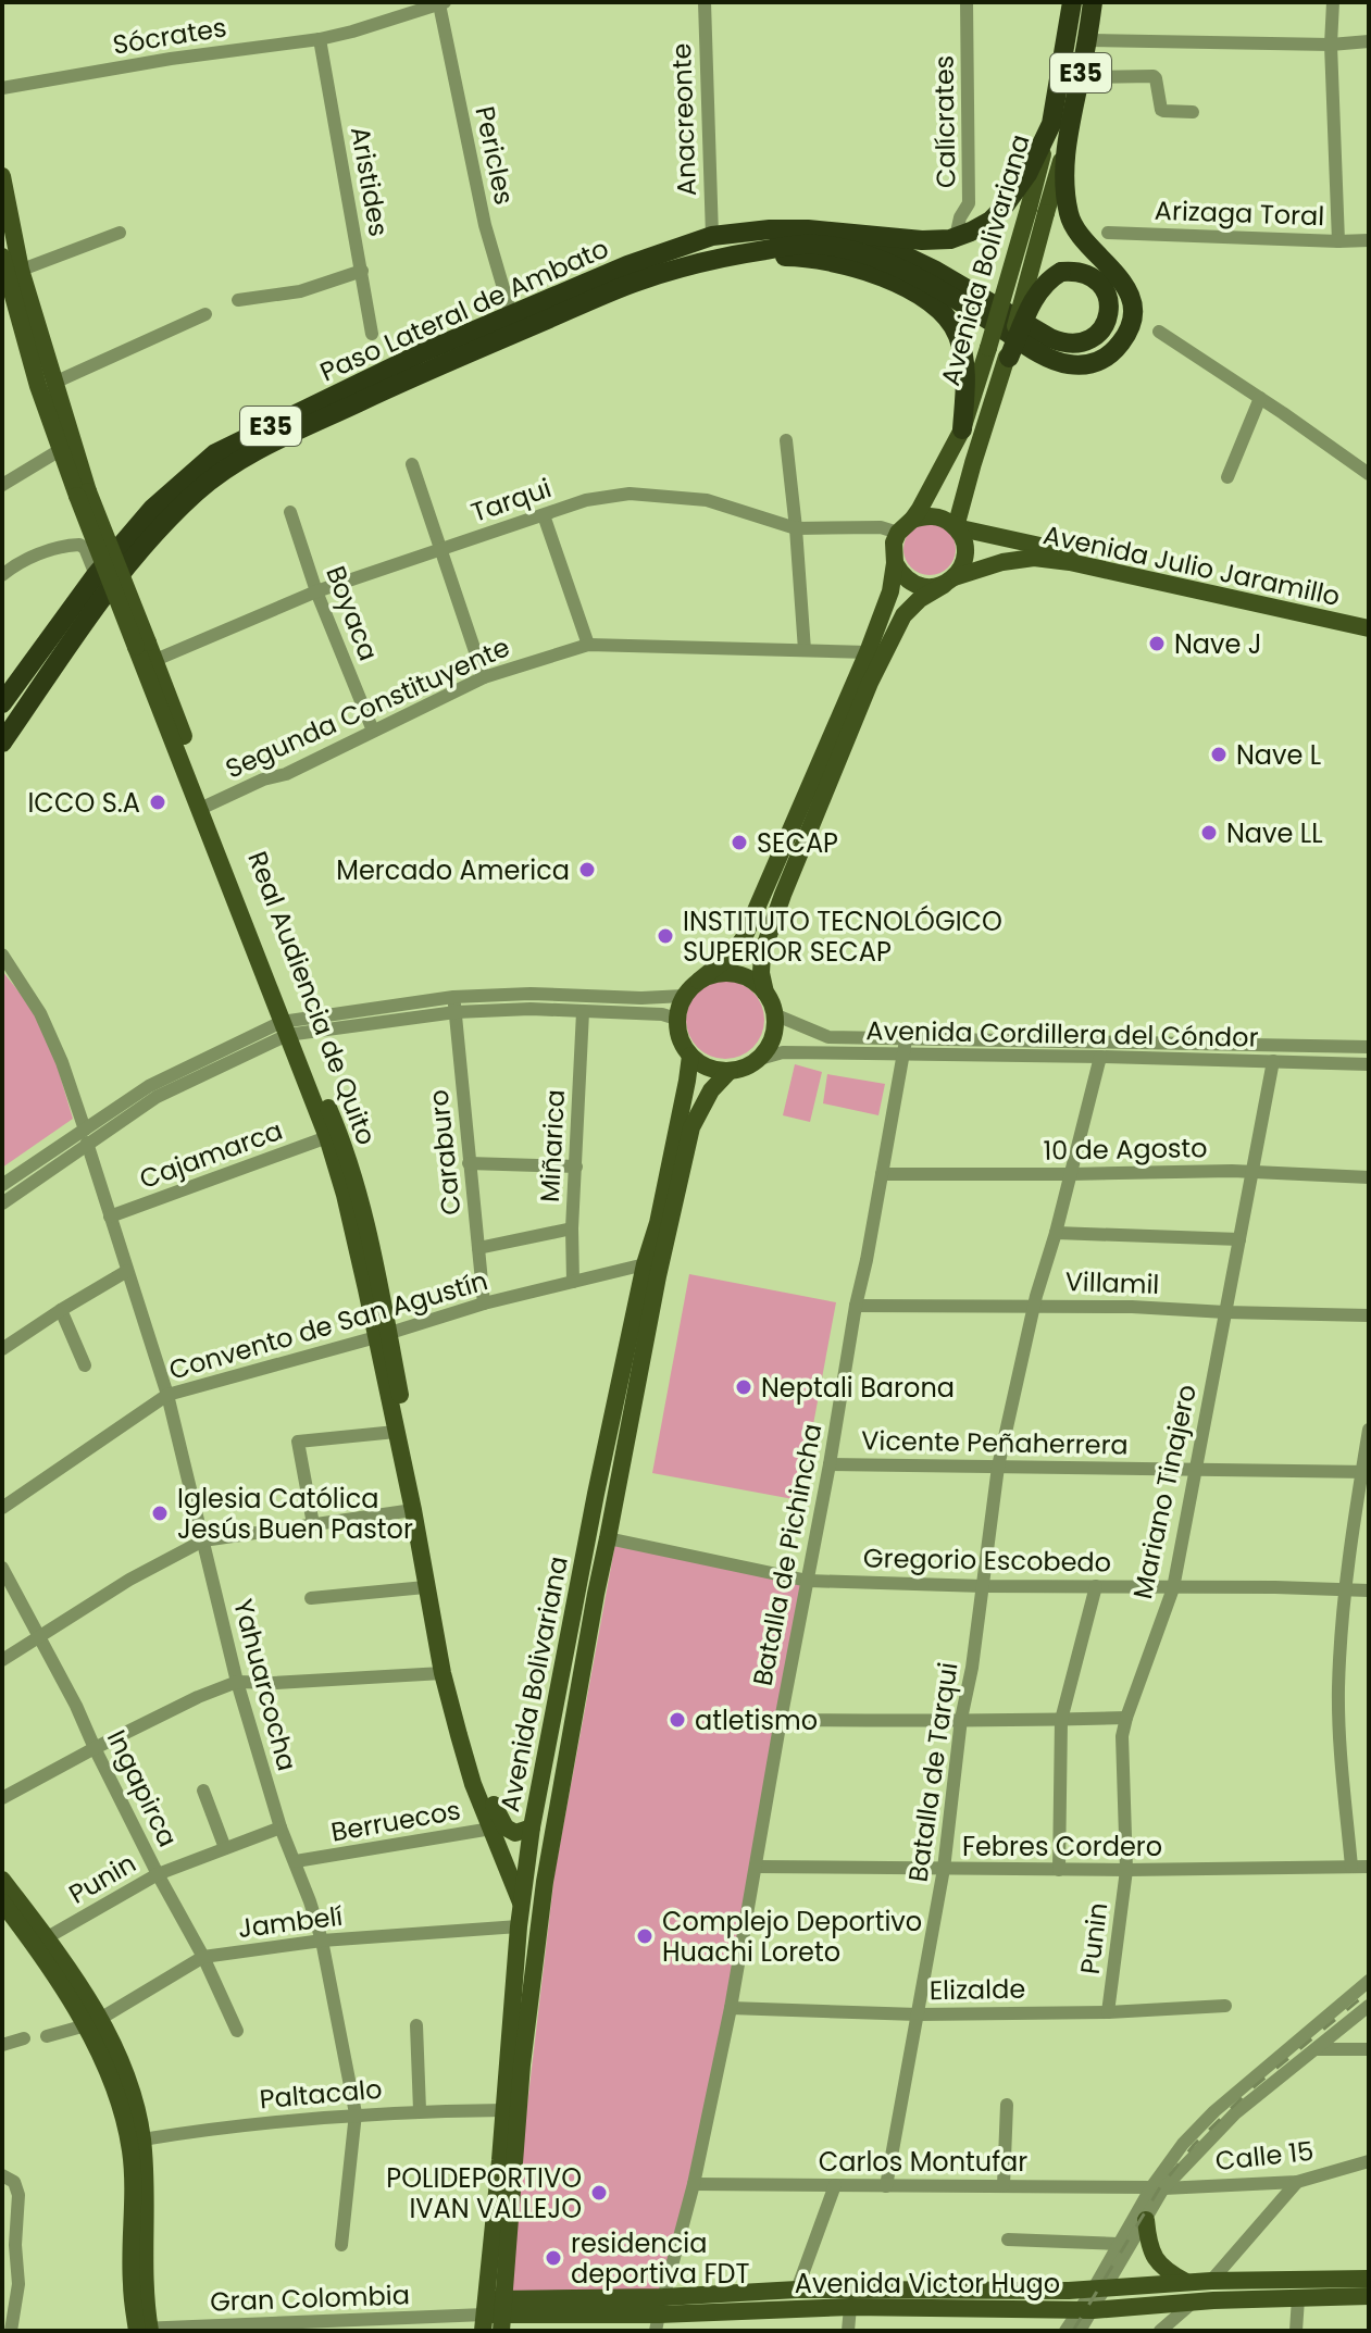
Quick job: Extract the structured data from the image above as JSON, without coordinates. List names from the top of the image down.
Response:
{
  "streets": {
    "highway": ["E35", "Avenida Bolivariana", "Paso Lateral de Ambato"],
    "main road": ["Avenida Julio Jaramillo", "Real Audiencia de Quito", "Avenida Victor Hugo"],
    "street": [
      "Sócrates",
      "Anacreonte",
      "Calícrates",
      "Pericles",
      "Aristides",
      "Arizaga Toral",
      "Tarqui",
      "Boyaca",
      "Segunda Constituyente",
      "Avenida Cordillera del Cóndor",
      "Miñarica",
      "10 de Agosto",
      "Caraburo",
      "Cajamarca",
      "Villamil",
      "Convento de San Agustín",
      "Vicente Peñaherrera",
      "Mariano Tinajero",
      "Batalla de Pichincha",
      "Gregorio Escobedo",
      "Yahuarcocha",
      "Batalla de Tarqui",
      "Ingapirca",
      "Berruecos",
      "Febres Cordero",
      "Punin",
      "Jambelí",
      "Elizalde",
      "Paltacalo",
      "Calle 15",
      "Carlos Montufar",
      "Gran Colombia"
    ]
  },
  "crossings": [
    ["Sócrates", "Pericles"],
    ["Sócrates", "Aristides"],
    ["Anacreonte", "Paso Lateral de Ambato"],
    ["Calícrates", "Paso Lateral de Ambato"],
    ["Pericles", "Paso Lateral de Ambato"],
    ["Avenida Bolivariana", "Tarqui"],
    ["Avenida Bolivariana", "Avenida Julio Jaramillo"],
    ["Avenida Bolivariana", "Real Audiencia de Quito"],
    ["Avenida Bolivariana", "Avenida Cordillera del Cóndor"],
    ["Avenida Bolivariana", "Convento de San Agustín"],
    ["Avenida Bolivariana", "Gregorio Escobedo"],
    ["Avenida Bolivariana", "Jambelí"],
    ["Avenida Bolivariana", "Paltacalo"],
    ["Avenida Bolivariana", "Avenida Victor Hugo"],
    ["Avenida Bolivariana", "Gran Colombia"],
    ["Tarqui", "Avenida Julio Jaramillo"],
    ["Tarqui", "Boyaca"],
    ["Tarqui", "Real Audiencia de Quito"],
    ["Boyaca", "Segunda Constituyente"],
    ["Segunda Constituyente", "Real Audiencia de Quito"],
    ["Real Audiencia de Quito", "Cajamarca"],
    ["Real Audiencia de Quito", "Convento de San Agustín"],
    ["Real Audiencia de Quito", "Berruecos"],
    ["Avenida Cordillera del Cóndor", "Mariano Tinajero"],
    ["Avenida Cordillera del Cóndor", "Batalla de Pichincha"],
    ["Miñarica", "Convento de San Agustín"],
    ["10 de Agosto", "Mariano Tinajero"],
    ["10 de Agosto", "Batalla de Pichincha"],
    ["Caraburo", "Convento de San Agustín"],
    ["Cajamarca", "Yahuarcocha"],
    ["Villamil", "Mariano Tinajero"],
    ["Villamil", "Batalla de Pichincha"],
    ["Villamil", "Batalla de Tarqui"],
    ["Convento de San Agustín", "Yahuarcocha"],
    ["Vicente Peñaherrera", "Mariano Tinajero"],
    ["Vicente Peñaherrera", "Batalla de Pichincha"],
    ["Vicente Peñaherrera", "Batalla de Tarqui"],
    ["Mariano Tinajero", "Gregorio Escobedo"],
    ["Mariano Tinajero", "Febres Cordero"],
    ["Mariano Tinajero", "Punin"],
    ["Batalla de Pichincha", "Gregorio Escobedo"],
    ["Batalla de Pichincha", "Febres Cordero"],
    ["Batalla de Pichincha", "Elizalde"],
    ["Batalla de Pichincha", "Carlos Montufar"],
    ["Batalla de Pichincha", "Avenida Victor Hugo"],
    ["Gregorio Escobedo", "Batalla de Tarqui"],
    ["Yahuarcocha", "Berruecos"],
    ["Yahuarcocha", "Punin"],
    ["Yahuarcocha", "Jambelí"],
    ["Yahuarcocha", "Paltacalo"],
    ["Batalla de Tarqui", "Febres Cordero"],
    ["Batalla de Tarqui", "Elizalde"],
    ["Batalla de Tarqui", "Carlos Montufar"],
    ["Ingapirca", "Punin"],
    ["Ingapirca", "Jambelí"],
    ["Febres Cordero", "Punin"],
    ["Punin", "Elizalde"],
    ["Calle 15", "Carlos Montufar"],
    ["Avenida Victor Hugo", "Gran Colombia"]
  ],
  "places": [
    "Nave J",
    "Nave L",
    "ICCO S.A",
    "Nave LL",
    "SECAP",
    "Mercado America",
    "INSTITUTO TECNOLÓGICO SUPERIOR SECAP",
    "Neptali Barona",
    "Iglesia Católica Jesús Buen Pastor",
    "atletismo",
    "Complejo Deportivo Huachi Loreto",
    "POLIDEPORTIVO IVAN VALLEJO",
    "residencia deportiva FDT"
  ]
}
